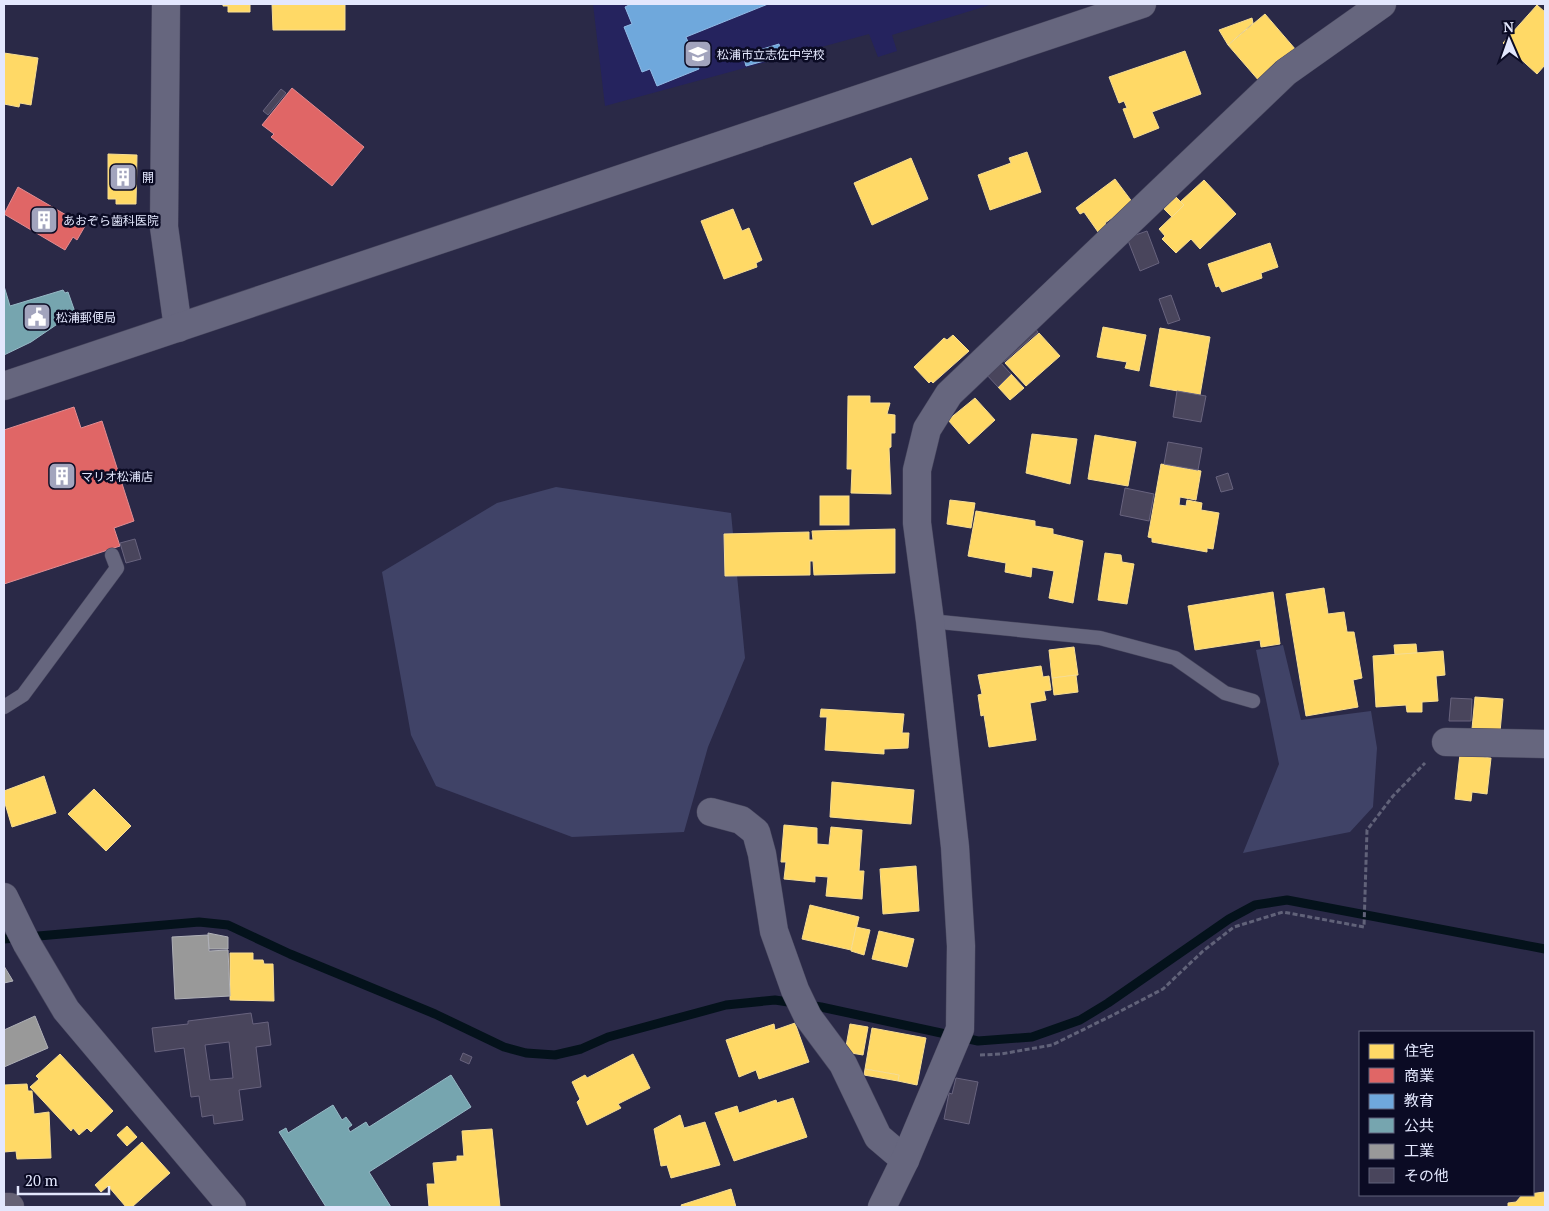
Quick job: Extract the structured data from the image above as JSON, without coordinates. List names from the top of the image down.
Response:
{
  "places": {
    "school or university": ["松浦市立志佐中学校"],
    "building": ["開", "あおぞら歯科医院", "マリオ松浦店"],
    "public building": ["松浦郵便局"]
  },
  "legend": [
    "住宅",
    "商業",
    "教育",
    "公共",
    "工業",
    "その他"
  ],
  "scale_bar": "20 m",
  "north": "top"
}
